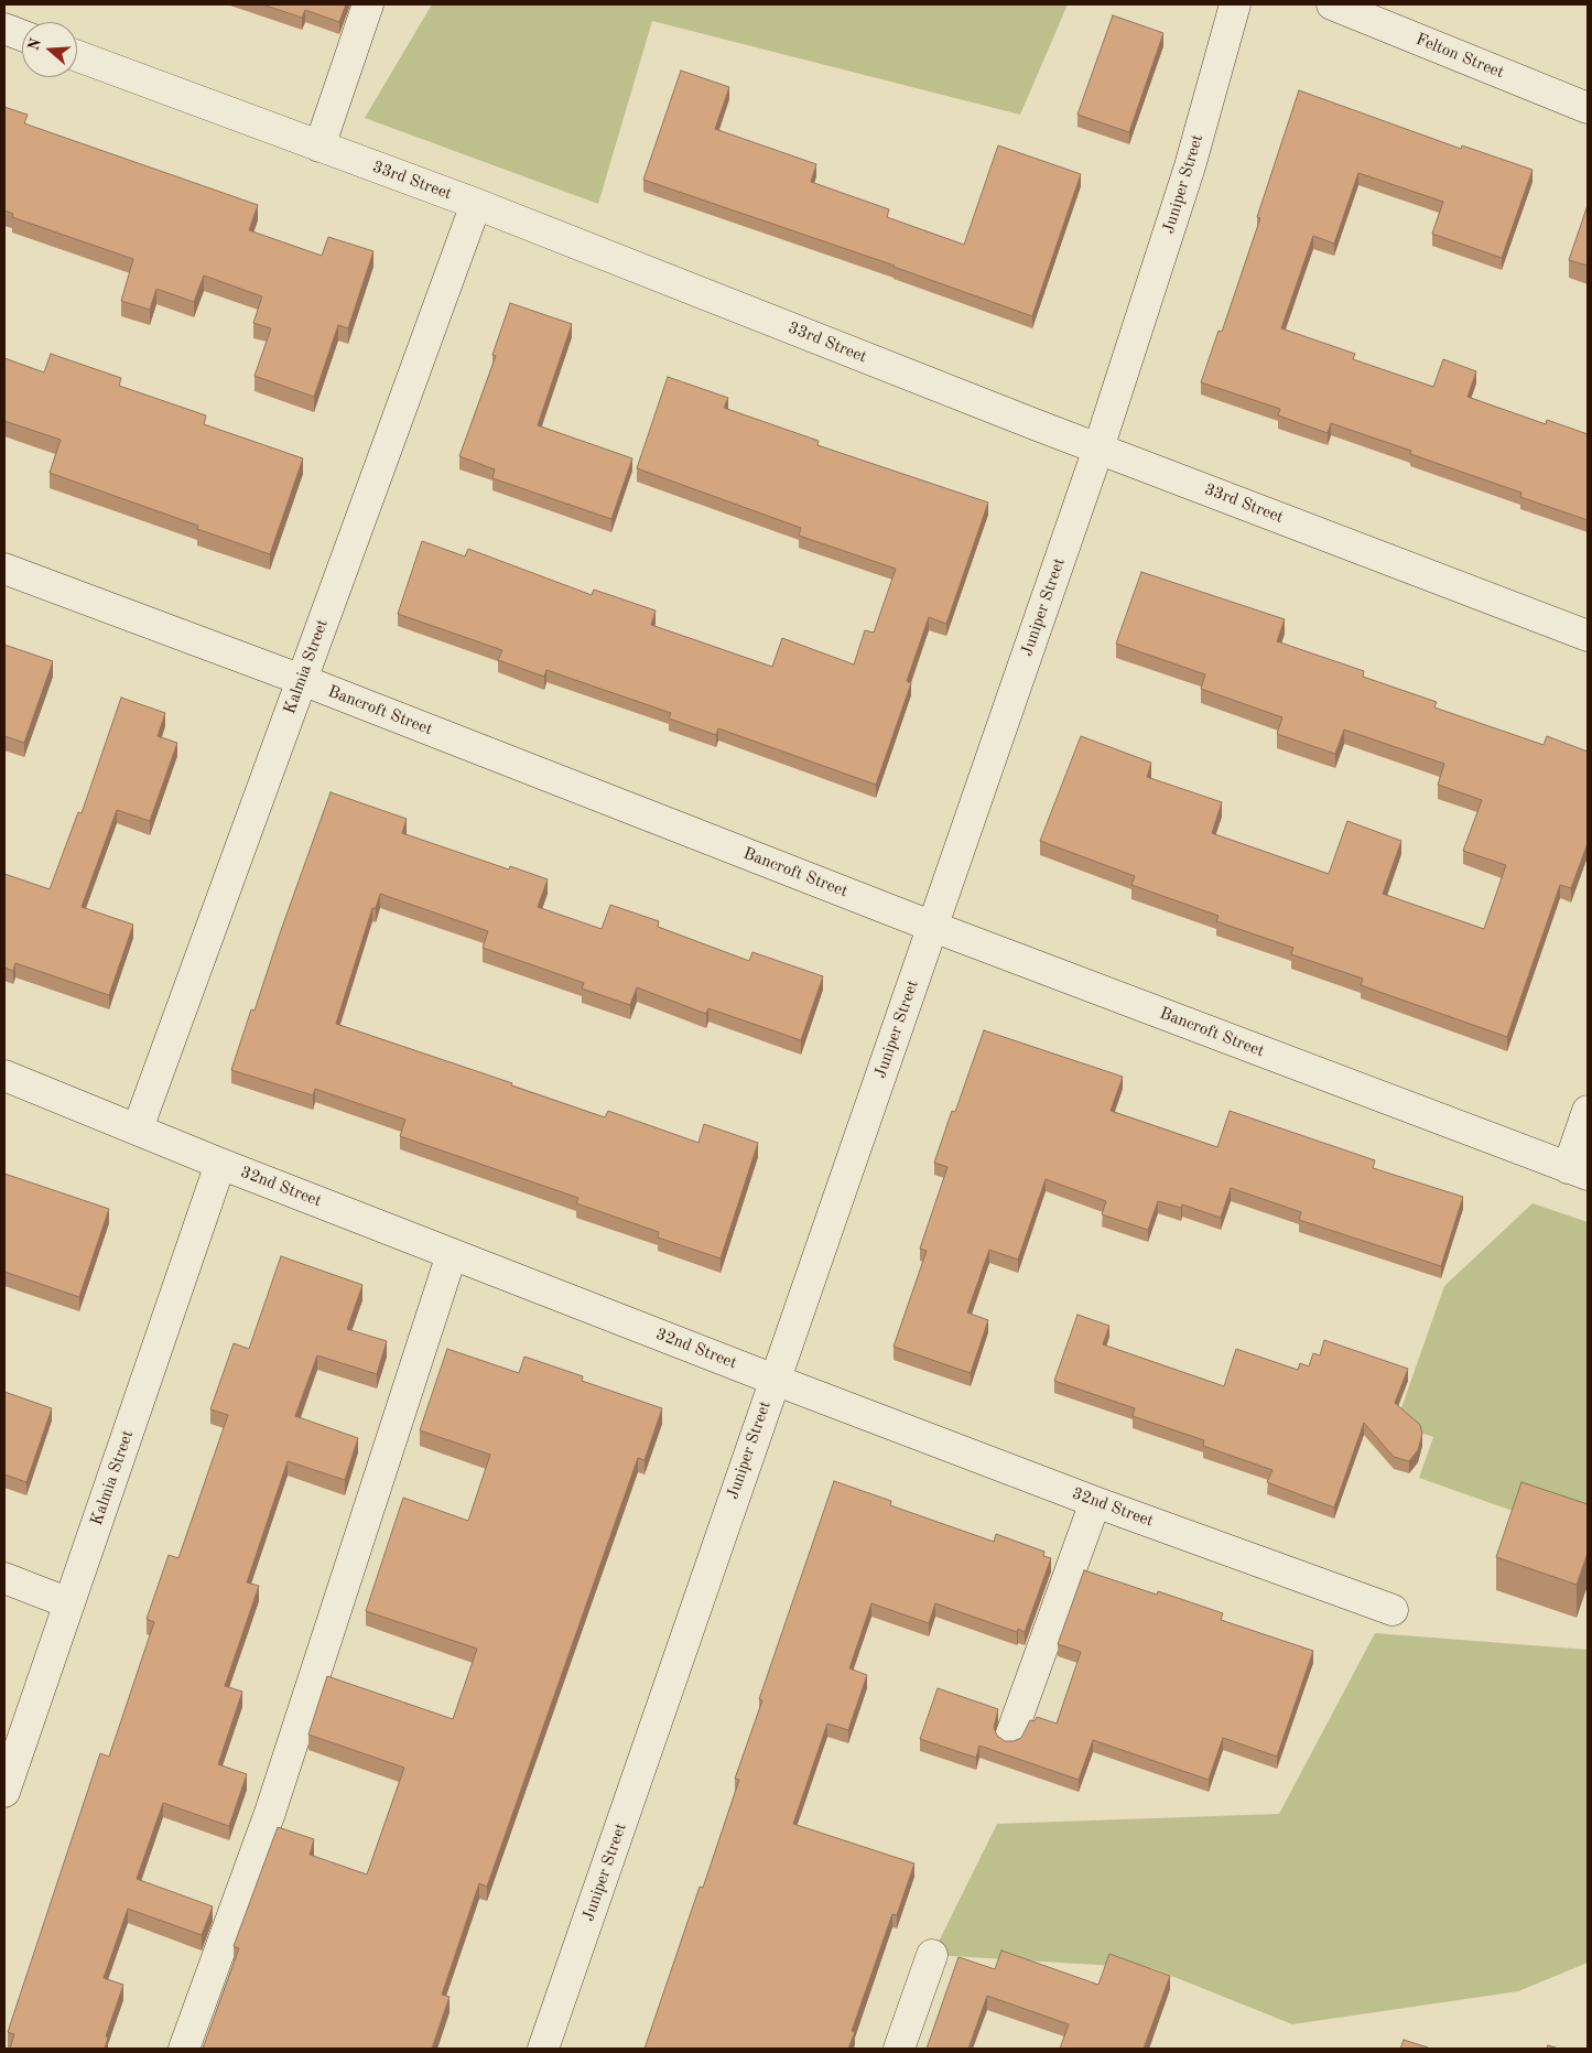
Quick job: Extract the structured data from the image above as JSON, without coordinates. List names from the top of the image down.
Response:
{
  "streets": {
    "street": [
      "Felton Street",
      "33rd Street",
      "Juniper Street",
      "Kalmia Street",
      "Bancroft Street",
      "32nd Street"
    ]
  },
  "crossings": [
    ["33rd Street", "Juniper Street"],
    ["33rd Street", "Kalmia Street"],
    ["Juniper Street", "Bancroft Street"],
    ["Juniper Street", "32nd Street"],
    ["Kalmia Street", "Bancroft Street"],
    ["Kalmia Street", "32nd Street"]
  ],
  "north": "left"
}
